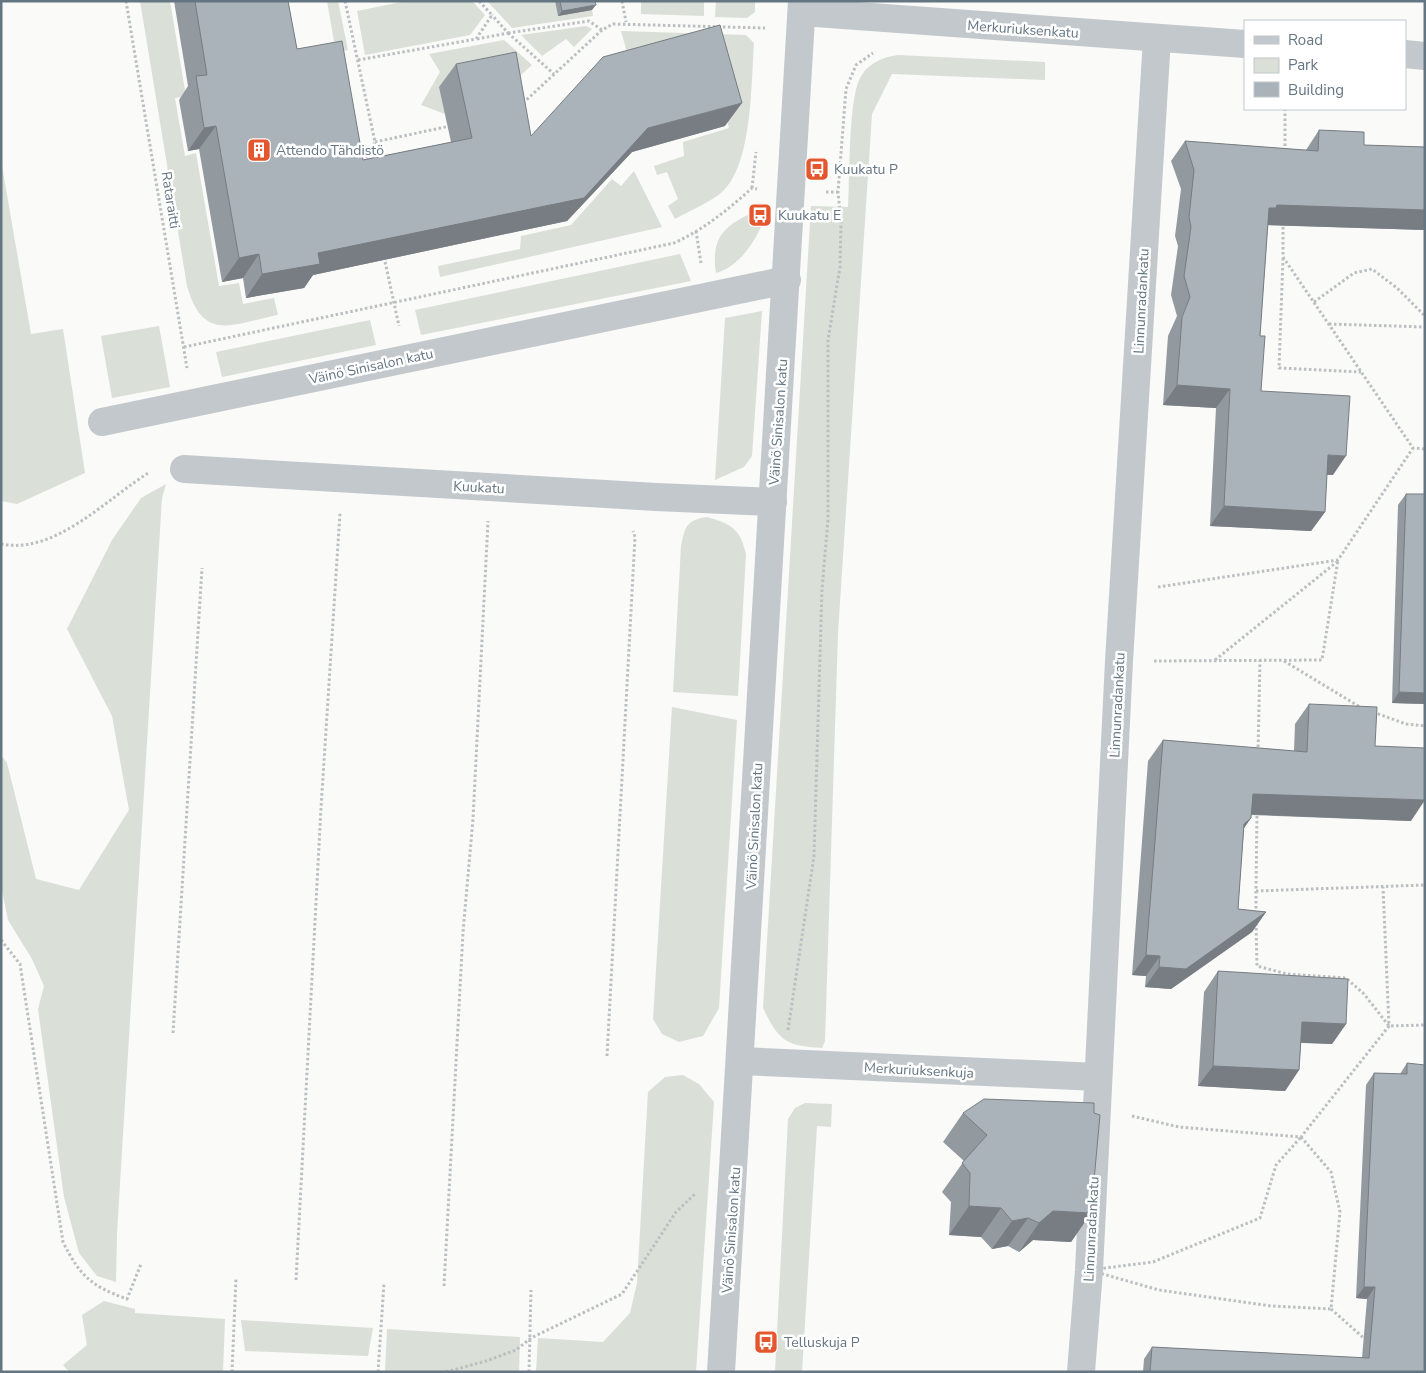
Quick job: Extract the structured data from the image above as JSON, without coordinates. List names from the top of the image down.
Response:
{
  "streets": {
    "street": [
      "Merkuriuksenkatu",
      "Linnunradankatu",
      "Väinö Sinisalon katu",
      "Kuukatu",
      "Merkuriuksenkuja"
    ],
    "path": ["Rataraitti"]
  },
  "crossings": [
    ["Merkuriuksenkatu", "Linnunradankatu"],
    ["Merkuriuksenkatu", "Väinö Sinisalon katu"],
    ["Rataraitti", "Väinö Sinisalon katu"],
    ["Linnunradankatu", "Merkuriuksenkuja"],
    ["Väinö Sinisalon katu", "Kuukatu"],
    ["Väinö Sinisalon katu", "Merkuriuksenkuja"]
  ],
  "places": {
    "building": ["Attendo Tähdistö"],
    "bus stop": ["Kuukatu P", "Kuukatu E", "Telluskuja P"]
  },
  "legend": ["Road", "Park", "Building"]
}
